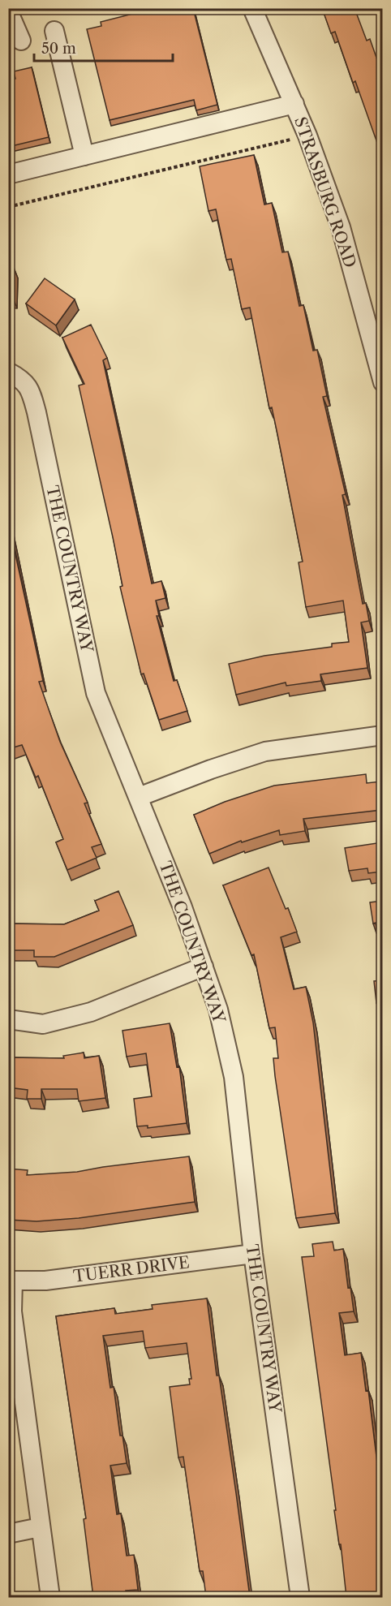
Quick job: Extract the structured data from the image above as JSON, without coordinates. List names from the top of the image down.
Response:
{
  "streets": {
    "street": ["STRASBURG ROAD", "THE COUNTRY WAY", "TUERR DRIVE"]
  },
  "crossings": [
    ["THE COUNTRY WAY", "TUERR DRIVE"]
  ],
  "scale_bar": "50 m"
}
